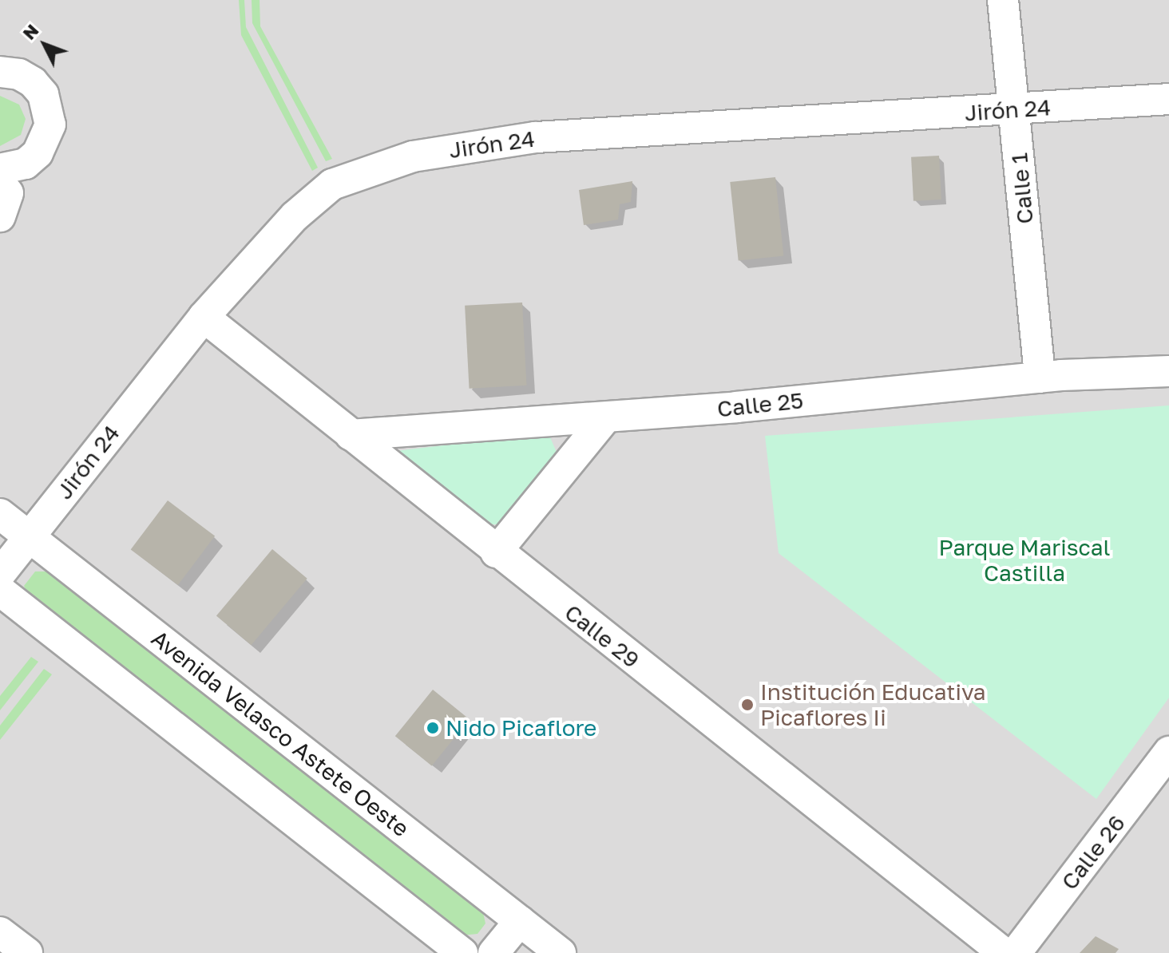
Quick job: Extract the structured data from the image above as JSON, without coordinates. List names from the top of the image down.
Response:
{
  "streets": {
    "street": [
      "Jirón 24",
      "Calle 1",
      "Calle 25",
      "Calle 29",
      "Avenida Velasco Astete Oeste",
      "Calle 26"
    ]
  },
  "crossings": [
    ["Jirón 24", "Calle 1"],
    ["Jirón 24", "Calle 29"],
    ["Jirón 24", "Avenida Velasco Astete Oeste"],
    ["Calle 1", "Calle 25"],
    ["Calle 25", "Calle 29"]
  ],
  "parks": ["Parque Mariscal Castilla"],
  "places": ["Institución Educativa Picaflores Ii", "Nido Picaflore"],
  "north": "top left"
}
